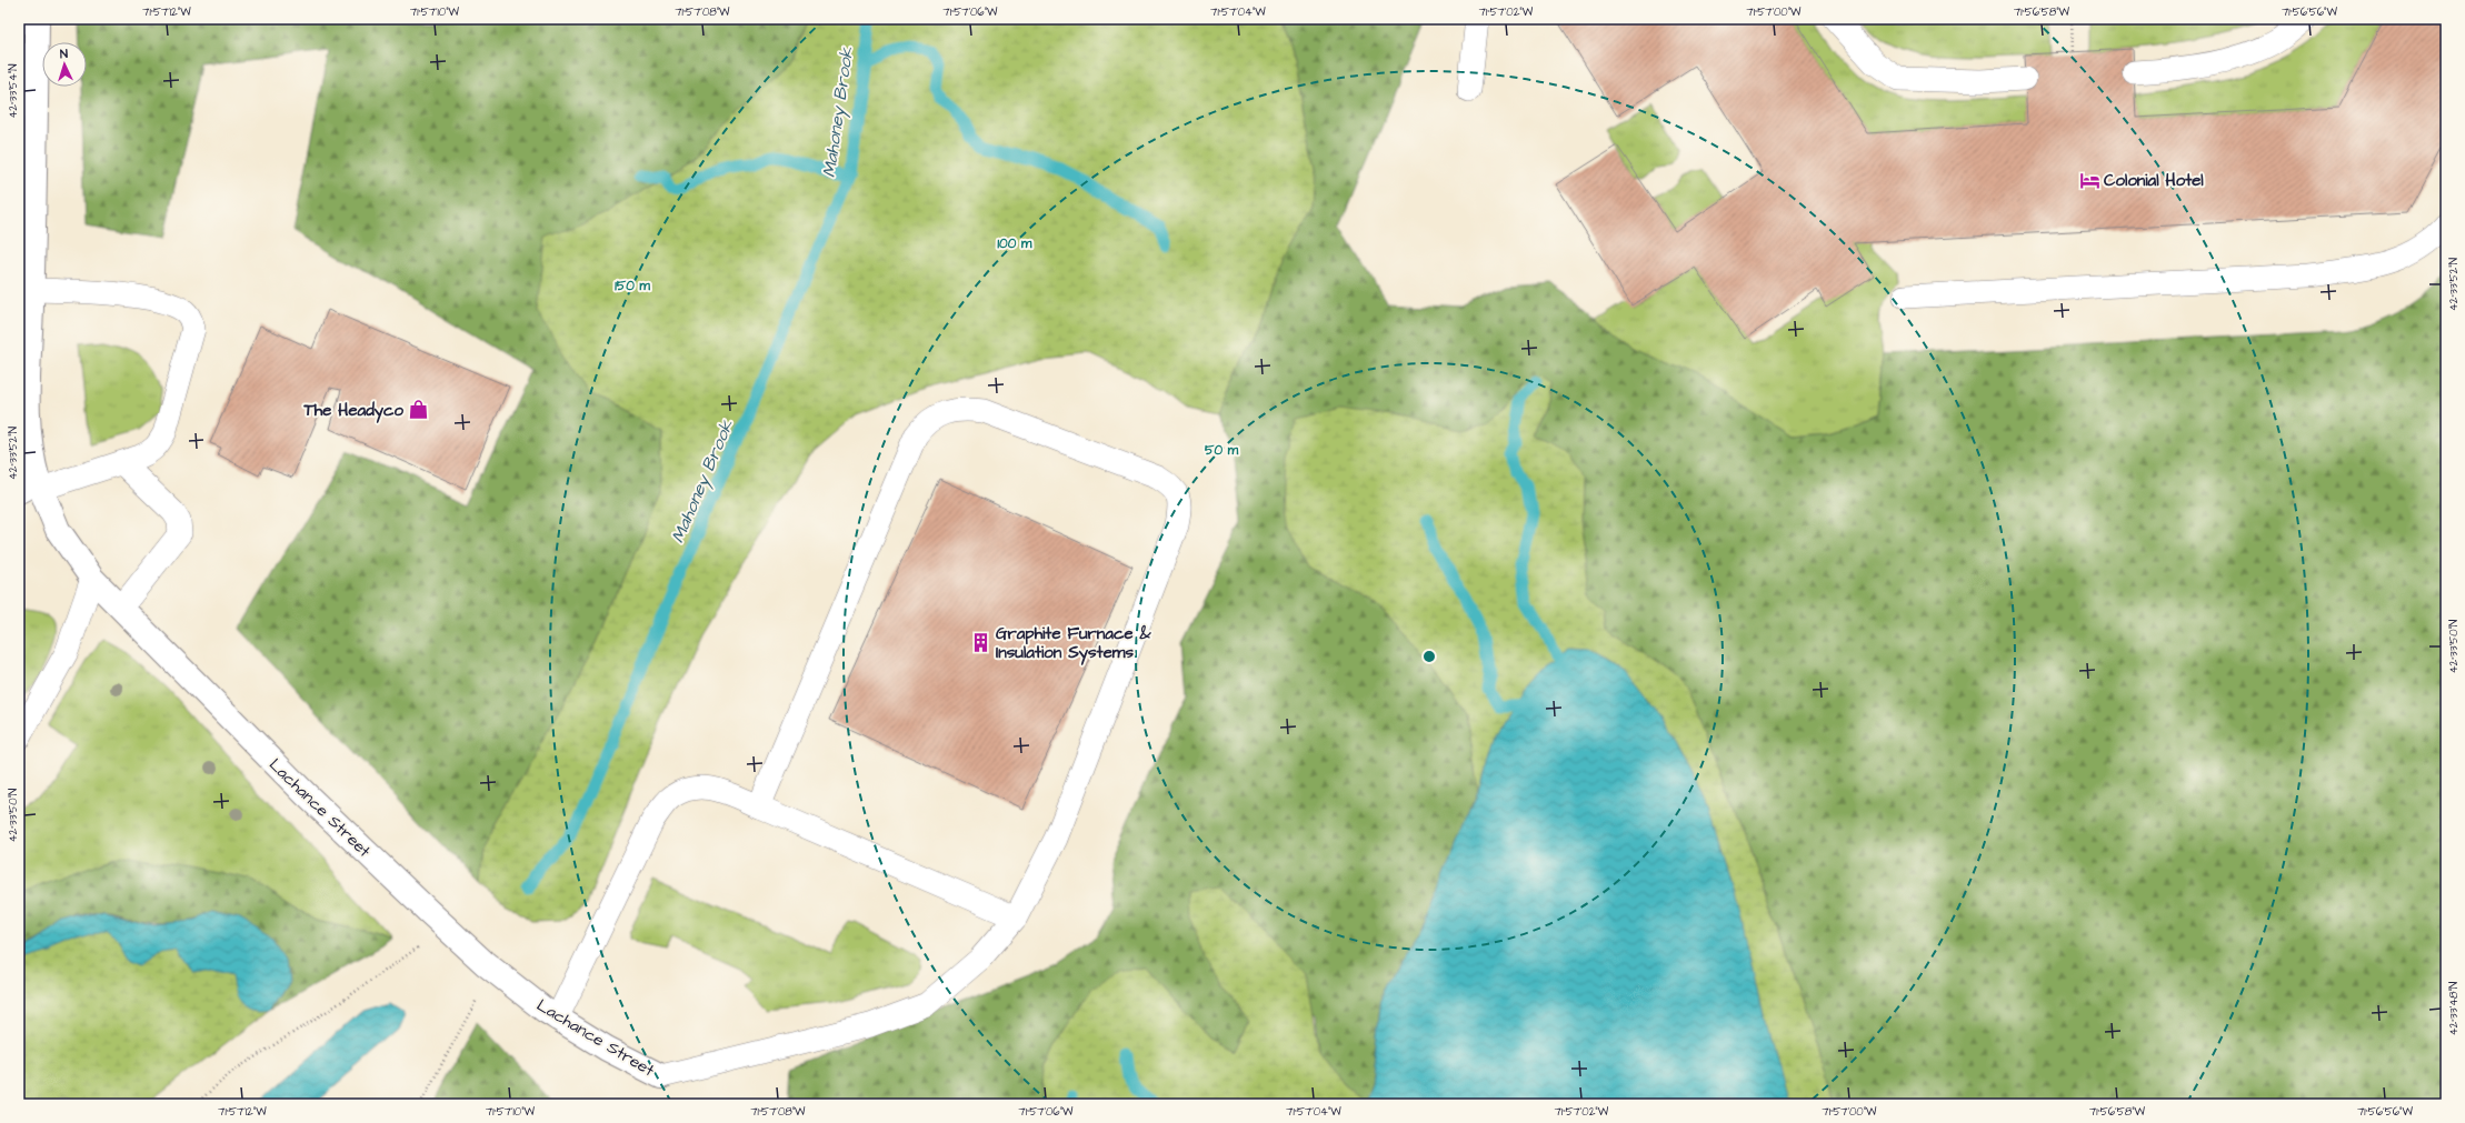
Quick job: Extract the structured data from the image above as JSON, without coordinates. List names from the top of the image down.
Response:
{
  "streets": {
    "street": ["Lachance Street"]
  },
  "water": ["Mahoney Brook"],
  "places": {
    "hotel": ["Colonial Hotel"],
    "shop": ["The Headyco"],
    "building": ["Graphite Furnace & Insulation Systems"]
  },
  "north": "top",
  "coordinates": [
    "71°57'12\"W",
    "71°57'10\"W",
    "71°57'08\"W",
    "71°57'06\"W",
    "71°57'04\"W",
    "71°57'02\"W",
    "71°57'00\"W",
    "71°56'58\"W",
    "71°56'56\"W",
    "42°33'54\"N",
    "42°33'52\"N",
    "42°33'50\"N",
    "42°33'48\"N"
  ],
  "rings": ["100 m", "150 m", "50 m"]
}
